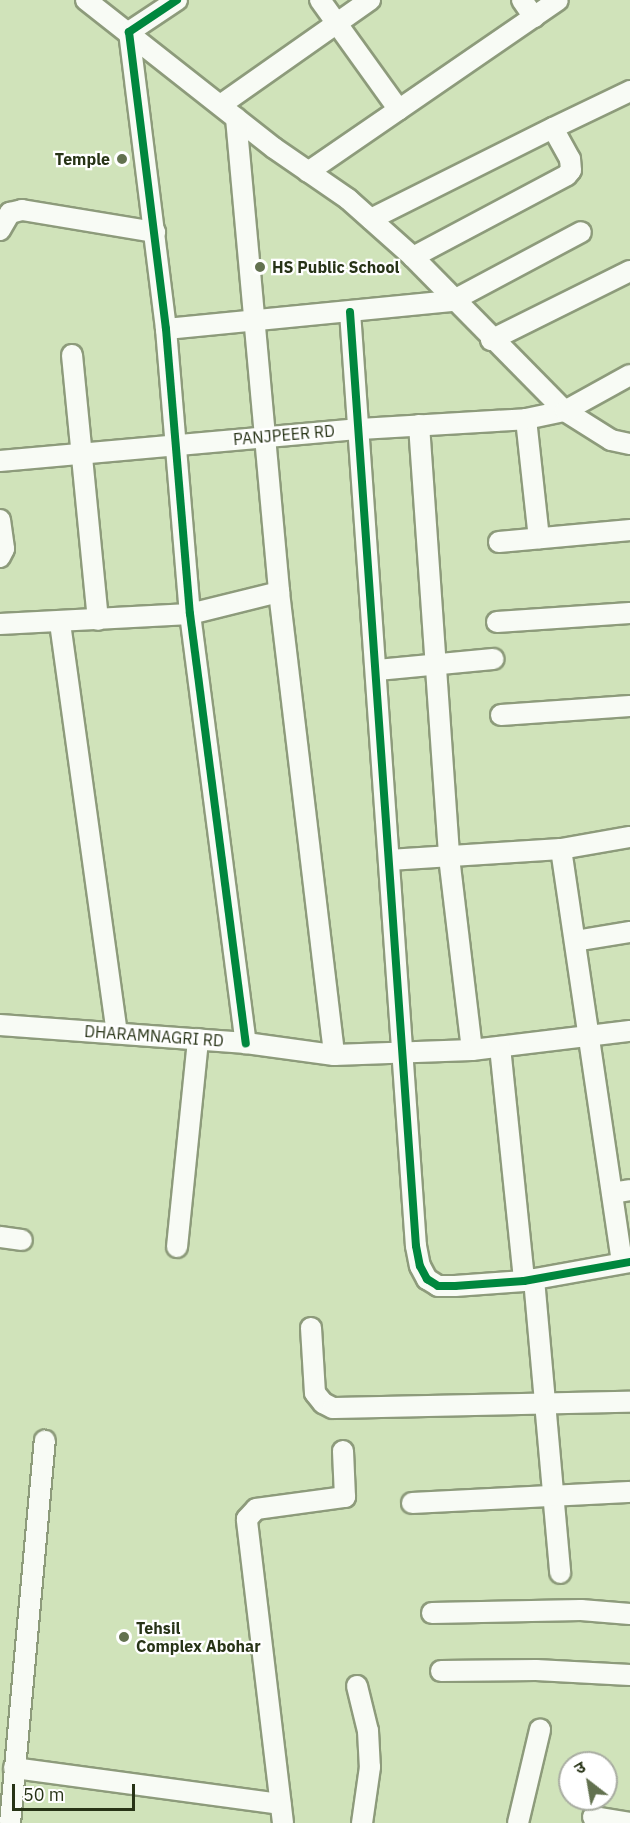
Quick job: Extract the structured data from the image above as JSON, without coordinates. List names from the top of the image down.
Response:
{
  "streets": {
    "street": ["PANJPEER RD", "DHARAMNAGRI RD"]
  },
  "places": ["Temple", "HS Public School", "Tehsil Complex Abohar"],
  "scale_bar": "50 m",
  "north": "top left"
}
